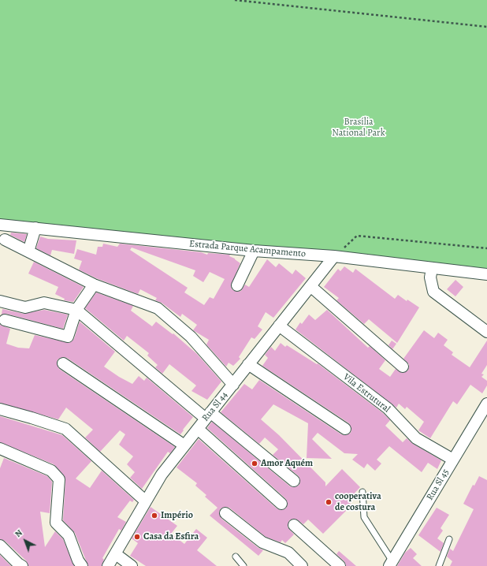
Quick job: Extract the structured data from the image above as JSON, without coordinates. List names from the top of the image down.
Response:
{
  "streets": {
    "street": [
      "Estrada Parque Acampamento",
      "Vila Estrutural",
      "Rua Sl 44",
      "Rua Sl 45"
    ]
  },
  "crossings": [
    ["Estrada Parque Acampamento", "Rua Sl 44"],
    ["Vila Estrutural", "Rua Sl 44"],
    ["Vila Estrutural", "Rua Sl 45"]
  ],
  "parks": ["Brasília National Park"],
  "places": [
    "Amor Aquém",
    "cooperativa de costura",
    "Império",
    "Casa da Esfira"
  ],
  "north": "top left"
}
